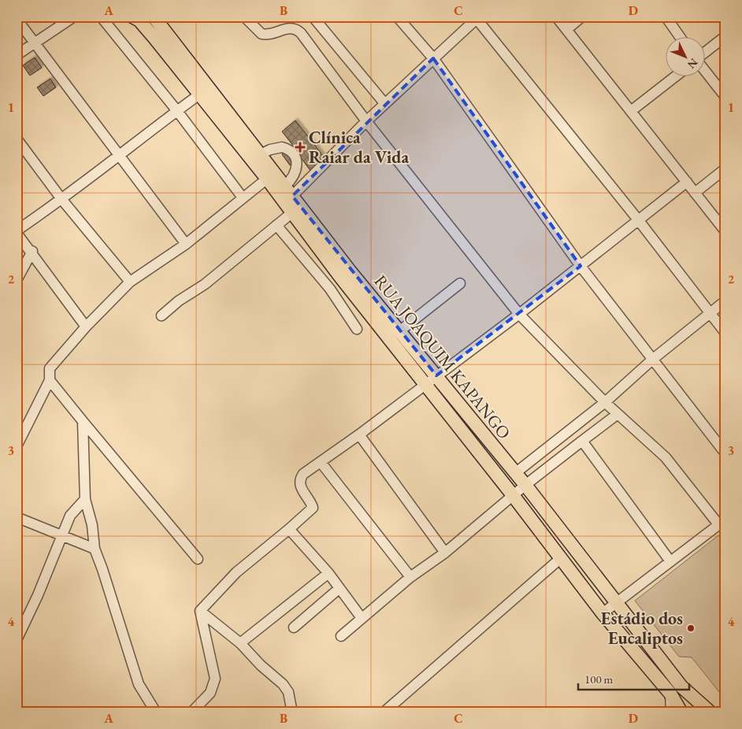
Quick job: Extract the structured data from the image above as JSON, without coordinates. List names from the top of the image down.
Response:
{
  "streets": {
    "main road": ["RUA JOAQUIM KAPANGO"]
  },
  "places": {
    "health": ["Clínica Raiar da Vida"],
    "other": ["Estádio dos Eucaliptos"]
  },
  "scale_bar": "100 m",
  "north": "bottom right",
  "grid": {
    "columns": [
      "A",
      "B",
      "C",
      "D"
    ],
    "rows": [
      "1",
      "2",
      "3",
      "4"
    ]
  }
}
